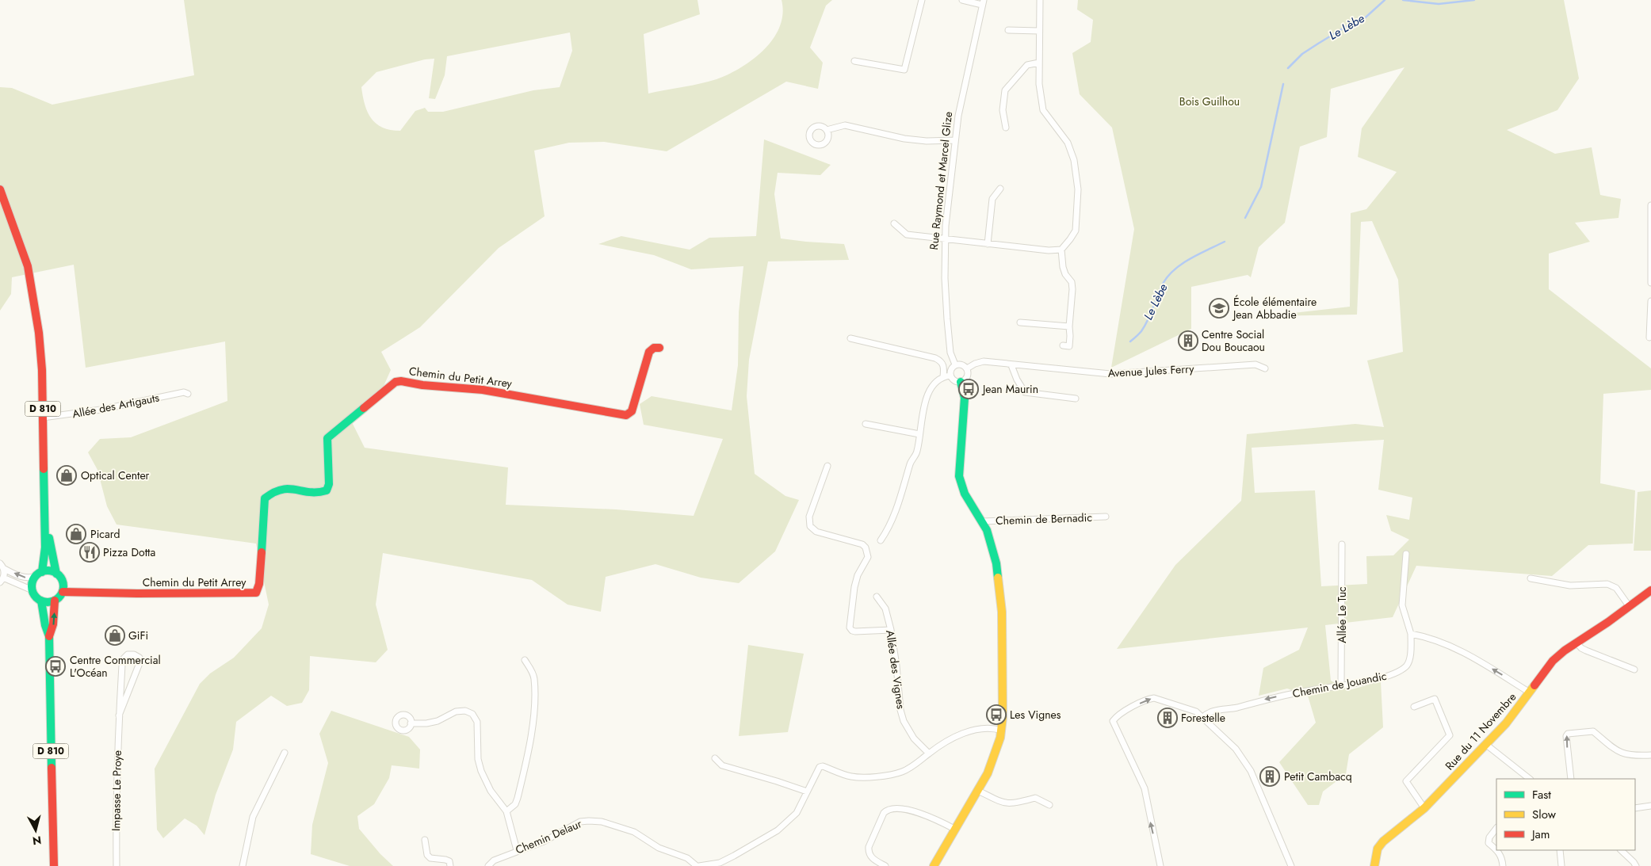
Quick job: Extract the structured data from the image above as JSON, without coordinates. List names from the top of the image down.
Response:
{
  "streets": {
    "street": [
      "Rue Raymond et Marcel Glize",
      "Avenue Jules Ferry",
      "Chemin du Petit Arrey",
      "Allée des Artigauts",
      "D 810",
      "Chemin de Bernadic",
      "Allée Le Tuc",
      "Allée des Vignes",
      "Chemin de Jouandic",
      "Rue du 11 Novembre",
      "Impasse Le Proye",
      "Chemin Delaur"
    ]
  },
  "crossings": [
    ["Rue Raymond et Marcel Glize", "Avenue Jules Ferry"],
    ["Chemin du Petit Arrey", "D 810"],
    ["Allée des Artigauts", "D 810"],
    ["Allée Le Tuc", "Chemin de Jouandic"]
  ],
  "one_way": ["Chemin de Jouandic"],
  "water": ["Le Lèbe"],
  "parks": ["Bois Guilhou"],
  "places": {
    "school or university": ["École élémentaire Jean Abbadie"],
    "building": ["Centre Social Dou Boucaou", "Forestelle", "Petit Cambacq"],
    "bus stop": ["Jean Maurin", "Centre Commercial L'Océan", "Les Vignes"],
    "shop": ["Optical Center", "Picard", "GiFi"],
    "restaurant": ["Pizza Dotta"]
  },
  "legend": ["Fast", "Slow", "Jam"],
  "north": "bottom"
}
